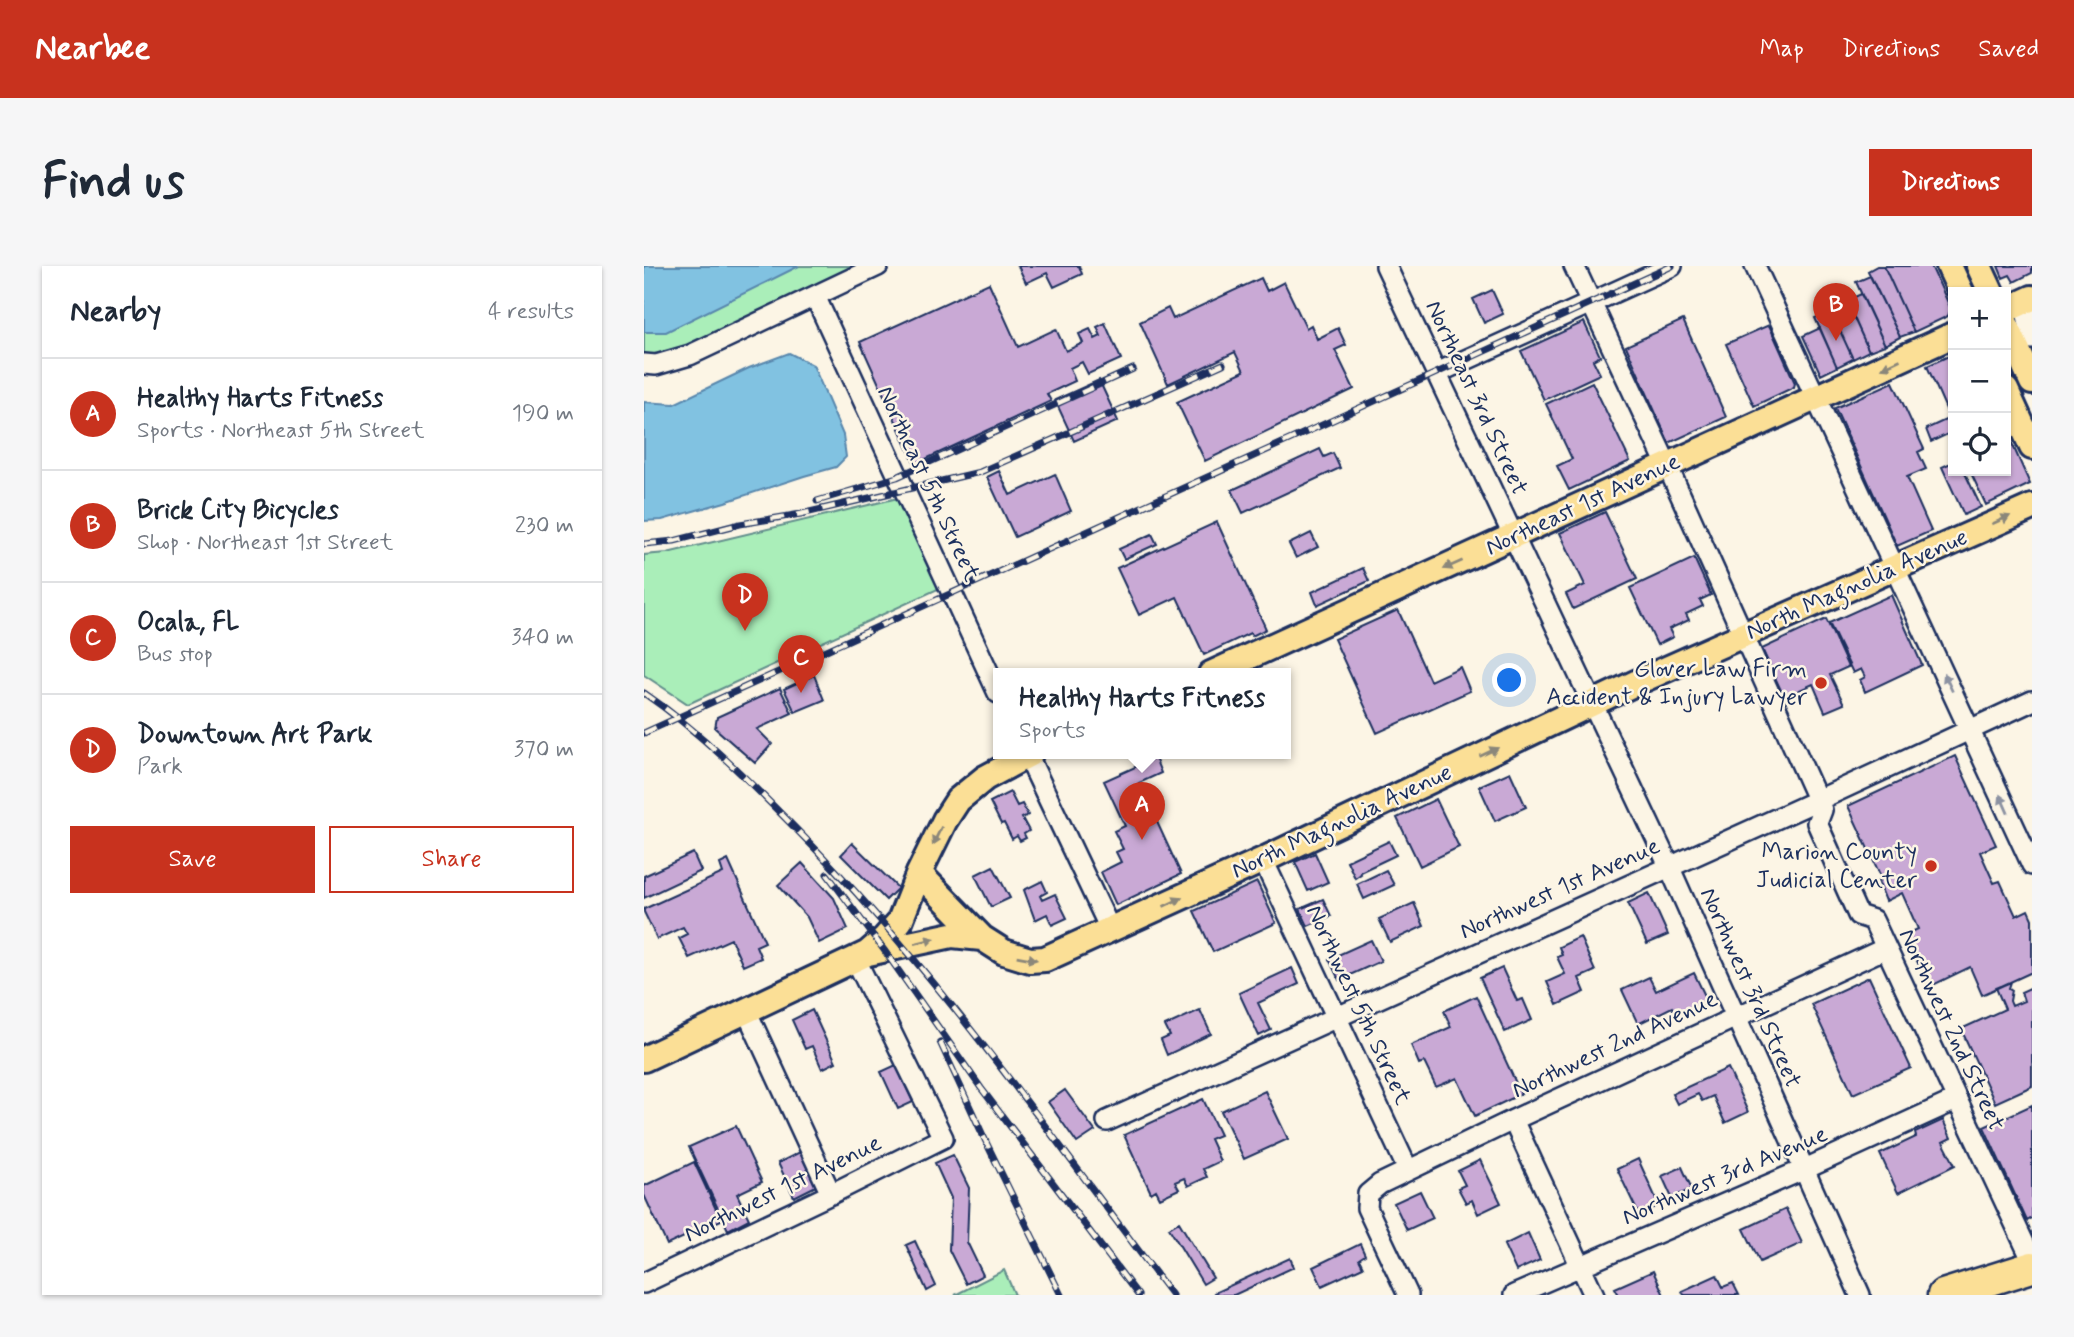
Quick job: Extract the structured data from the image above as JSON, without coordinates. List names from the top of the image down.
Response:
{
  "streets": {
    "main road": ["Northeast 1st Avenue", "North Magnolia Avenue"],
    "street": [
      "Northeast 3rd Street",
      "Northeast 5th Street",
      "Northwest 1st Avenue",
      "Northwest 3rd Street",
      "Northwest 5th Street",
      "Northwest 2nd Street",
      "Northwest 2nd Avenue",
      "Northwest 3rd Avenue"
    ]
  },
  "crossings": [
    ["Northeast 3rd Street", "Northeast 1st Avenue"],
    ["Northeast 3rd Street", "North Magnolia Avenue"],
    ["Northeast 3rd Street", "Northwest 3rd Street"],
    ["Northeast 1st Avenue", "Northwest 2nd Street"],
    ["North Magnolia Avenue", "Northwest 1st Avenue"],
    ["North Magnolia Avenue", "Northwest 3rd Street"],
    ["North Magnolia Avenue", "Northwest 5th Street"],
    ["North Magnolia Avenue", "Northwest 2nd Street"],
    ["Northwest 1st Avenue", "Northwest 3rd Street"],
    ["Northwest 1st Avenue", "Northwest 5th Street"],
    ["Northwest 1st Avenue", "Northwest 2nd Street"],
    ["Northwest 3rd Street", "Northwest 2nd Avenue"],
    ["Northwest 3rd Street", "Northwest 3rd Avenue"],
    ["Northwest 5th Street", "Northwest 2nd Avenue"],
    ["Northwest 2nd Street", "Northwest 2nd Avenue"],
    ["Northwest 2nd Street", "Northwest 3rd Avenue"]
  ],
  "one_way": ["Northeast 1st Avenue", "North Magnolia Avenue"],
  "places": ["Glover Law Firm Accident & Injury Lawyer", "Marion County Judicial Center"],
  "page": {
    "header": "Nearbee",
    "nav": ["Map", "Directions", "Saved"],
    "buttons": [
      "Directions",
      ["Save", "Share"]
    ],
    "title": "Find us",
    "heading": ["Nearby", "4 results"],
    "pins": [
      "B",
      "D",
      "C",
      "A"
    ],
    "map_buttons": ["+", "−"],
    "list": [
      {
        "mark": "A",
        "name": "Healthy Harts Fitness",
        "note": "Sports · Northeast 5th Street",
        "value": "190 m"
      },
      {
        "mark": "B",
        "name": "Brick City Bicycles",
        "note": "Shop · Northeast 1st Street",
        "value": "230 m"
      },
      {
        "mark": "C",
        "name": "Ocala, FL",
        "note": "Bus stop",
        "value": "340 m"
      },
      {
        "mark": "D",
        "name": "Downtown Art Park",
        "note": "Park",
        "value": "370 m"
      }
    ],
    "popup": ["Healthy Harts Fitness", "Sports"]
  }
}
